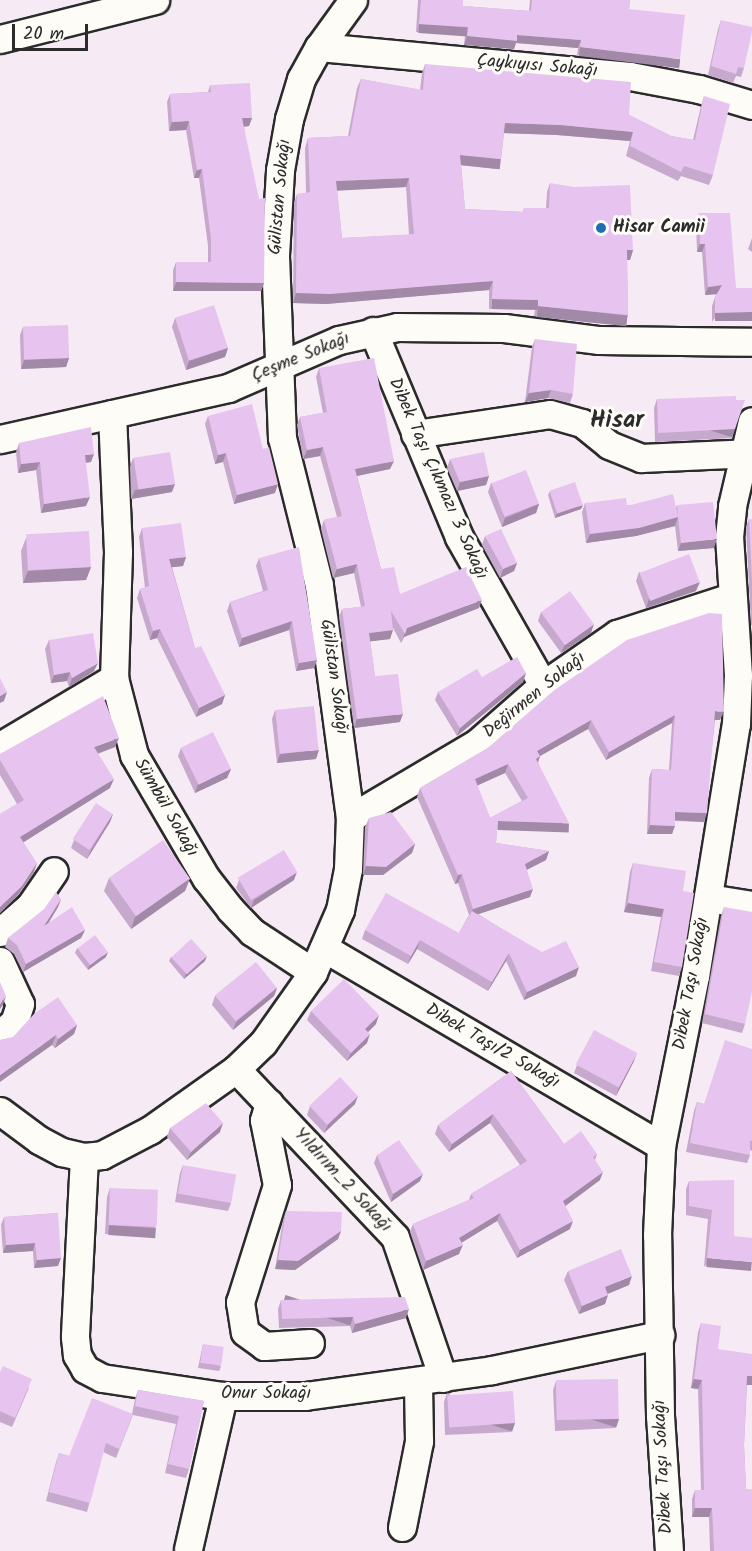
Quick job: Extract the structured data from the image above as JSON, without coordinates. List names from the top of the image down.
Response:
{
  "streets": {
    "street": [
      "Çaykıyısı Sokağı",
      "Gülistan Sokağı",
      "Çeşme Sokağı",
      "Dibek Taşı Çıkmazı 3 Sokağı",
      "Değirmen Sokağı",
      "Sümbül Sokağı",
      "Dibek Taşı Sokağı",
      "Dibek Taşı/2 Sokağı",
      "Yıldırım_2 Sokağı",
      "Onur Sokağı"
    ]
  },
  "crossings": [
    ["Çaykıyısı Sokağı", "Gülistan Sokağı"],
    ["Gülistan Sokağı", "Çeşme Sokağı"],
    ["Gülistan Sokağı", "Değirmen Sokağı"],
    ["Gülistan Sokağı", "Sümbül Sokağı"],
    ["Gülistan Sokağı", "Dibek Taşı/2 Sokağı"],
    ["Gülistan Sokağı", "Yıldırım_2 Sokağı"],
    ["Gülistan Sokağı", "Onur Sokağı"],
    ["Çeşme Sokağı", "Dibek Taşı Çıkmazı 3 Sokağı"],
    ["Çeşme Sokağı", "Sümbül Sokağı"],
    ["Dibek Taşı Çıkmazı 3 Sokağı", "Değirmen Sokağı"],
    ["Değirmen Sokağı", "Dibek Taşı Sokağı"],
    ["Sümbül Sokağı", "Dibek Taşı/2 Sokağı"],
    ["Dibek Taşı Sokağı", "Dibek Taşı/2 Sokağı"],
    ["Dibek Taşı Sokağı", "Onur Sokağı"],
    ["Yıldırım_2 Sokağı", "Onur Sokağı"]
  ],
  "districts": ["Hisar"],
  "places": ["Hisar Camii"],
  "scale_bar": "20 m"
}
